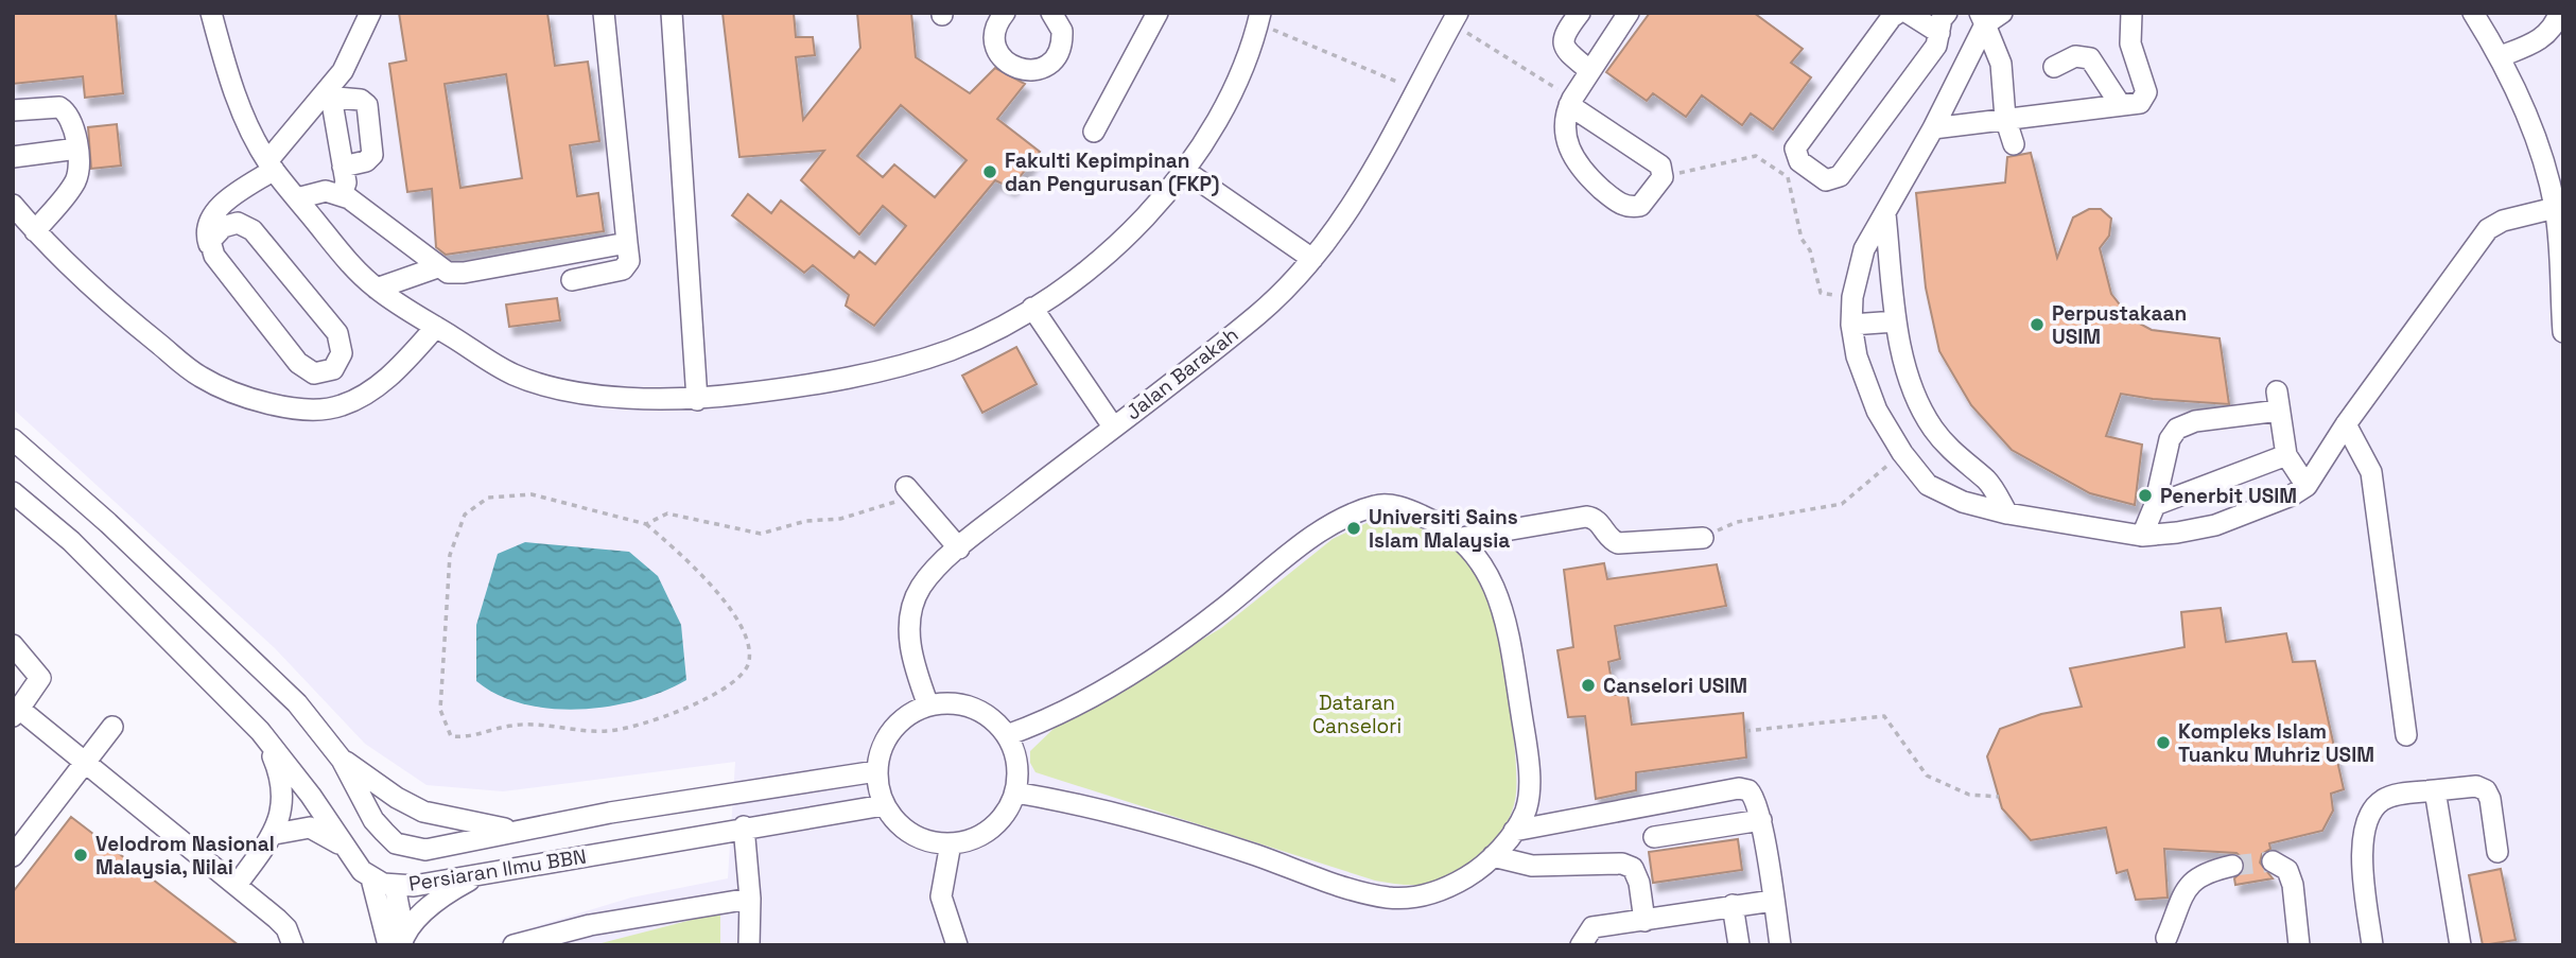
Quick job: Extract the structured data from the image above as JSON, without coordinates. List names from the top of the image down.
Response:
{
  "streets": {
    "street": ["Jalan Barakah", "Persiaran Ilmu BBN"]
  },
  "crossings": [
    ["Jalan Barakah", "Persiaran Ilmu BBN"]
  ],
  "parks": ["Dataran Canselori"],
  "places": [
    "Fakulti Kepimpinan dan Pengurusan (FKP)",
    "Perpustakaan USIM",
    "Penerbit USIM",
    "Universiti Sains Islam Malaysia",
    "Canselori USIM",
    "Kompleks Islam Tuanku Muhriz USIM",
    "Velodrom Nasional Malaysia, Nilai"
  ]
}
